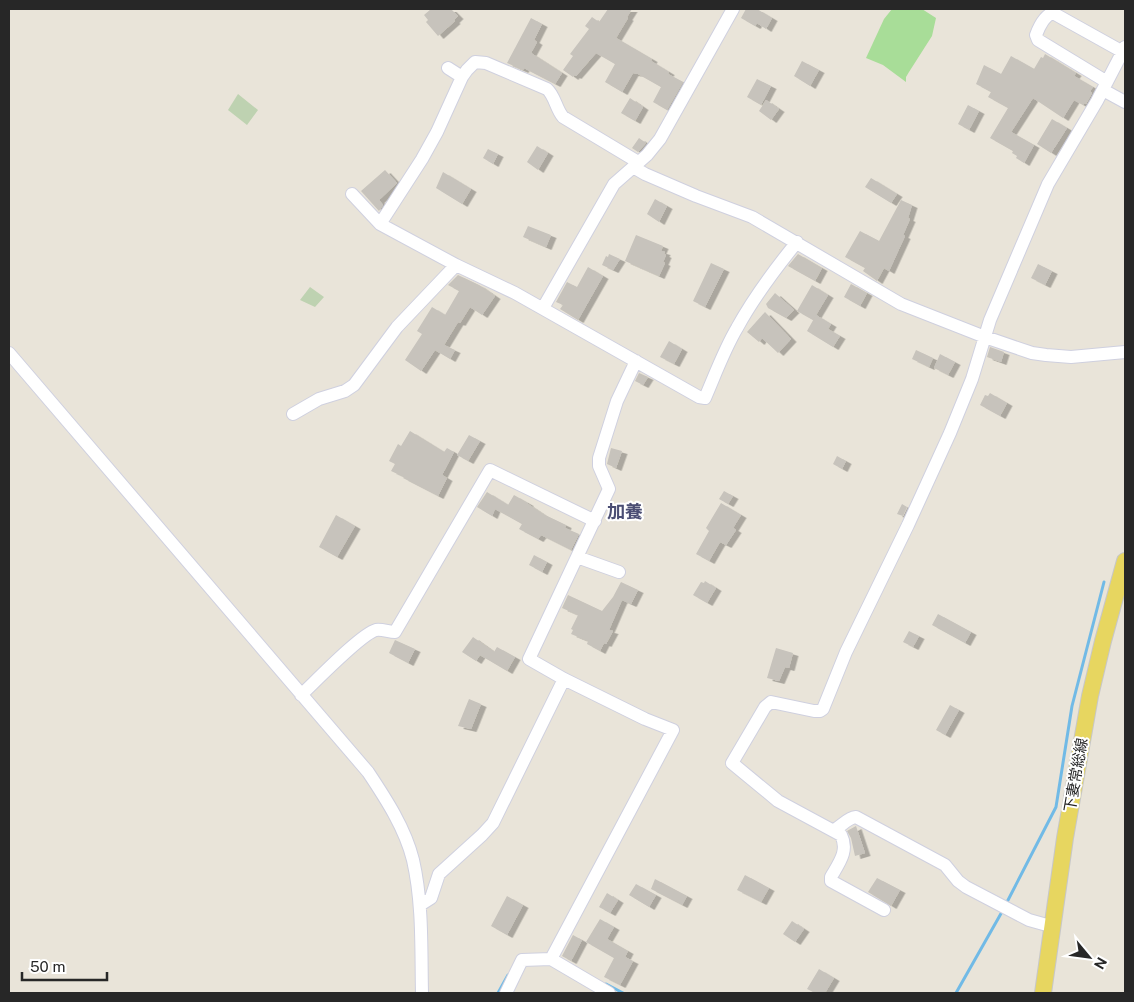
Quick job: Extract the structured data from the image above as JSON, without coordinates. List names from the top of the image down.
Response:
{
  "streets": {
    "main road": ["下妻常総線"]
  },
  "districts": ["加養"],
  "scale_bar": "50 m",
  "north": "bottom right"
}
